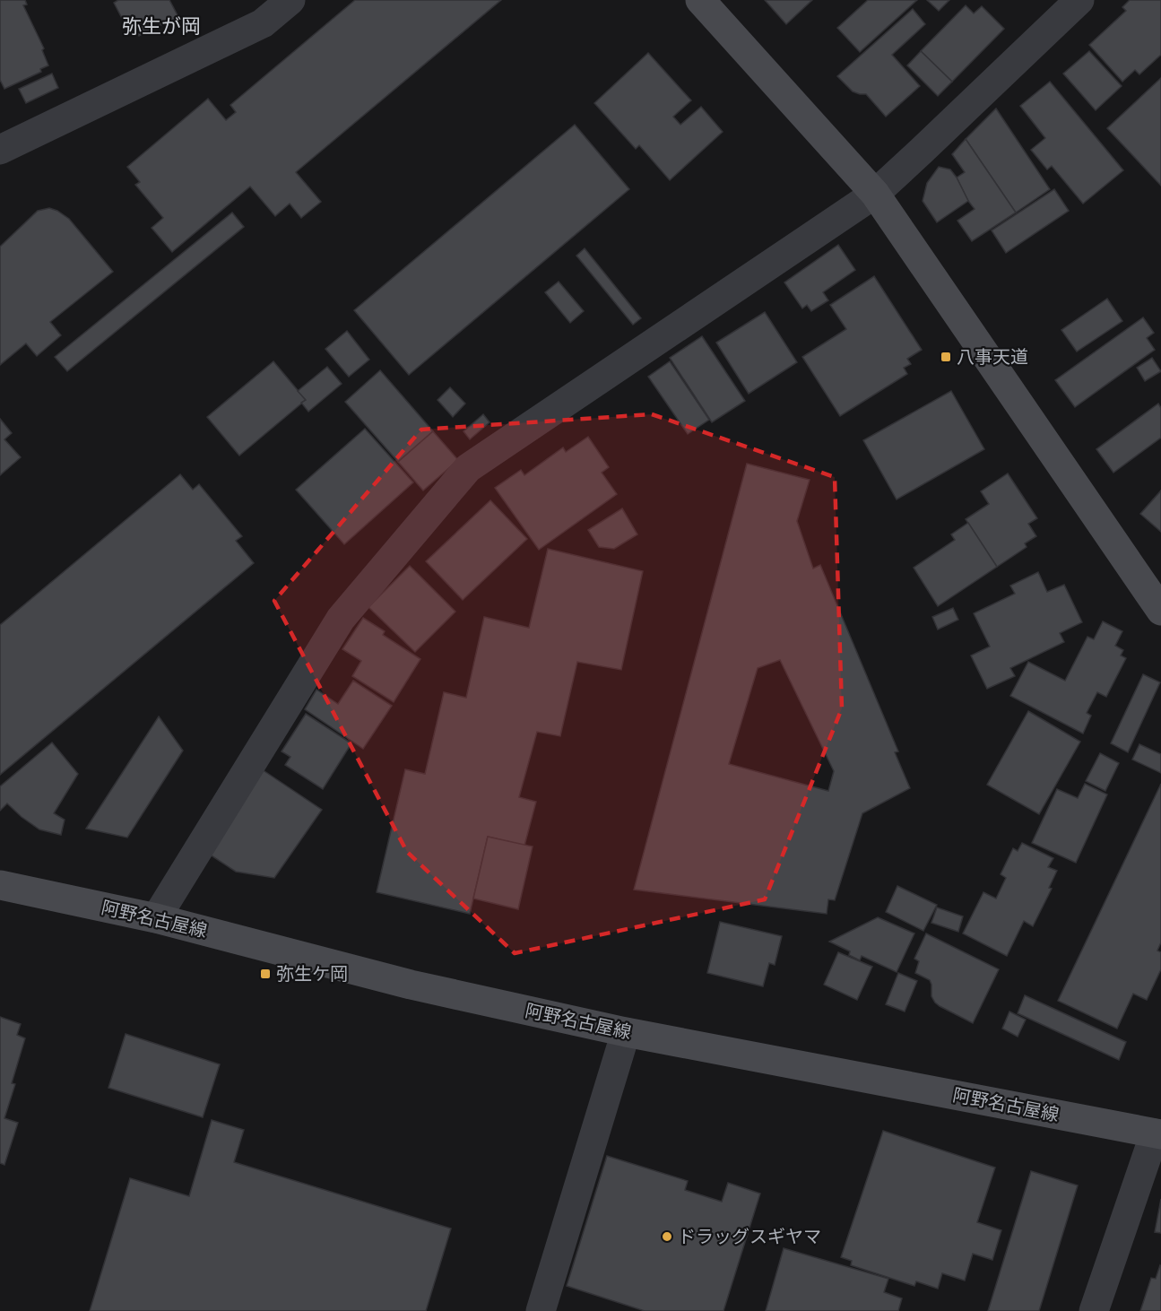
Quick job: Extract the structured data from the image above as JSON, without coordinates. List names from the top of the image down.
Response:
{
  "streets": {
    "main road": ["阿野名古屋線"]
  },
  "districts": ["弥生が岡"],
  "places": {
    "transit": ["八事天道", "弥生ケ岡"],
    "other": ["ドラッグスギヤマ"]
  }
}
